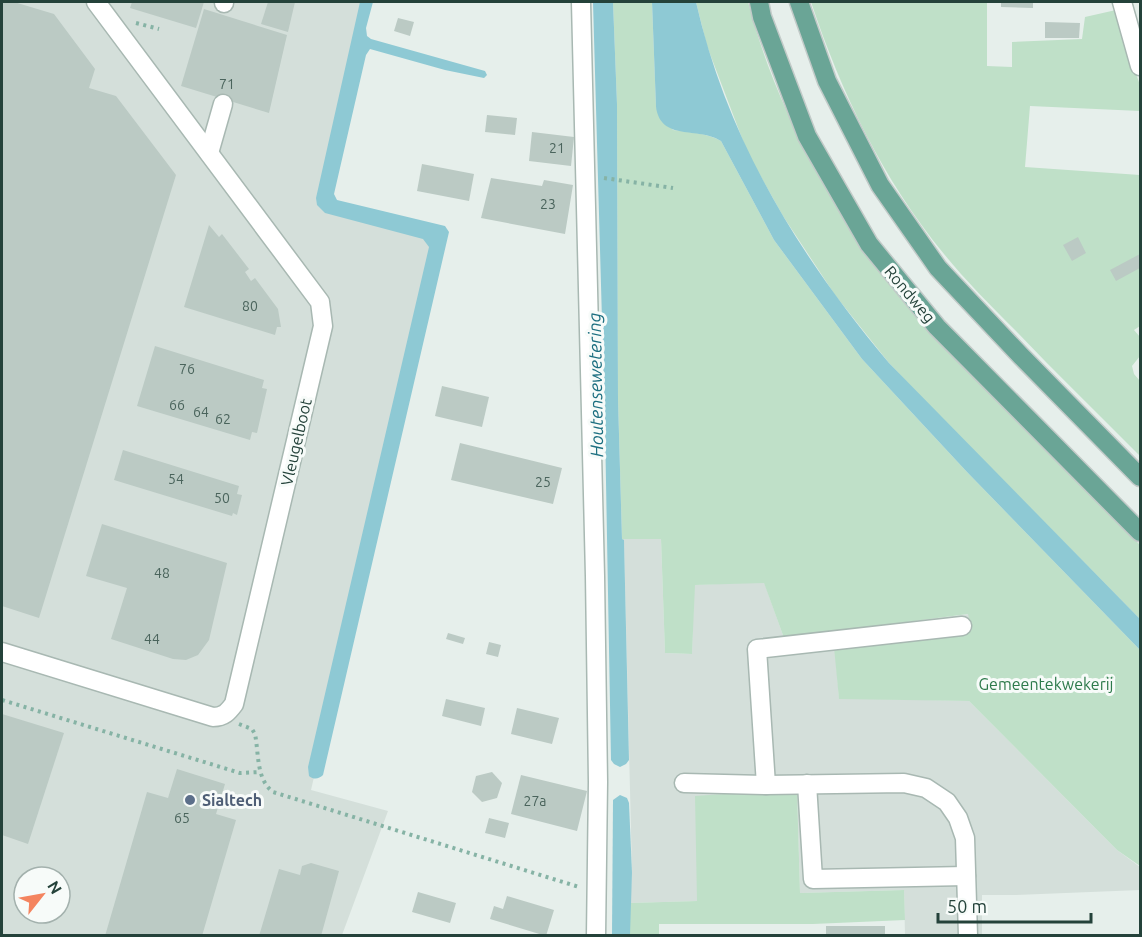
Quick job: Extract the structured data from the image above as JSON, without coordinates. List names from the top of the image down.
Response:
{
  "streets": {
    "main road": ["Rondweg"],
    "street": ["Vleugelboot"]
  },
  "water": ["Houtensewetering"],
  "parks": ["Gemeentekwekerij"],
  "places": ["Sialtech"],
  "house_numbers": [
    "71",
    "21",
    "23",
    "80",
    "76",
    "66",
    "64",
    "62",
    "54",
    "25",
    "50",
    "48",
    "44",
    "27a",
    "65"
  ],
  "scale_bar": "50 m",
  "north": "top right"
}
